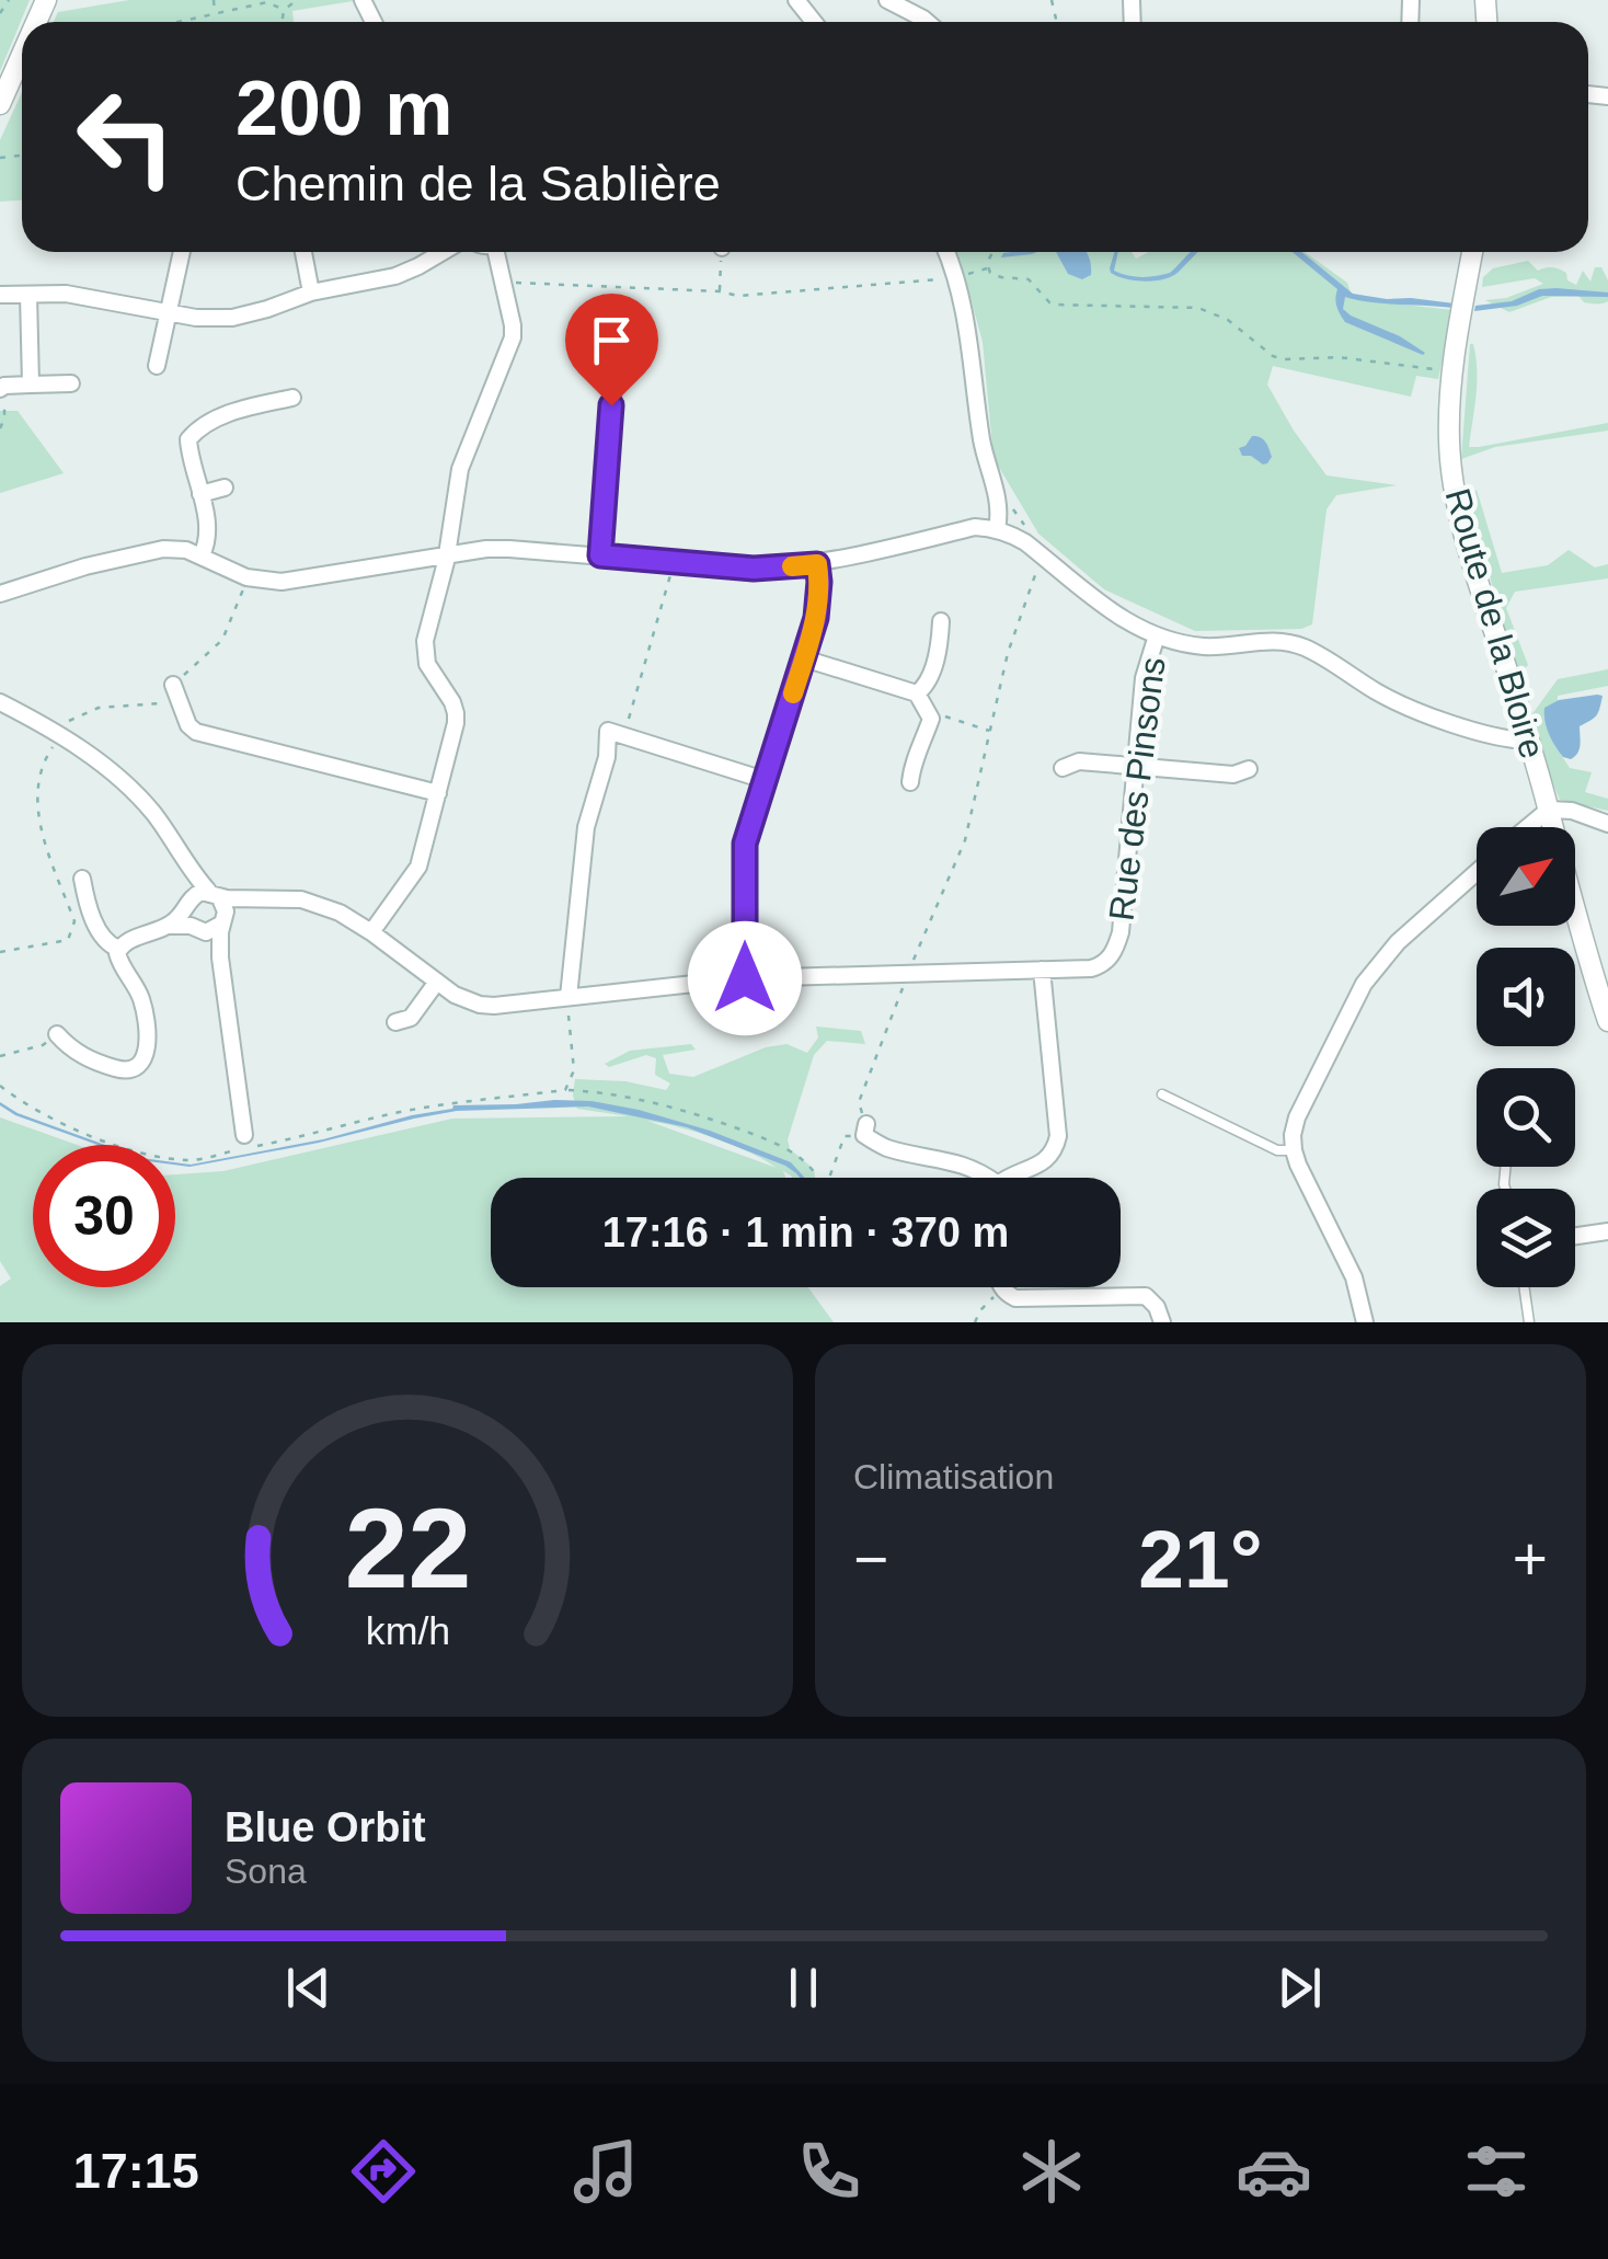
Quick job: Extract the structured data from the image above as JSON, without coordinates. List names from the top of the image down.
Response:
{
  "streets": {
    "street": ["Route de la Bloire", "Rue des Pinsons"]
  },
  "north": "top right",
  "page": {
    "turn": ["200 m", "Chemin de la Sablière"],
    "limit": "30",
    "trip": "17:16 · 1 min · 370 m",
    "tile": "Climatisation",
    "heat": ["−", "21°", "+"],
    "song": ["Blue Orbit", "Sona"],
    "tabs": "17:15",
    "gauge": ["22", "km/h"]
  }
}
